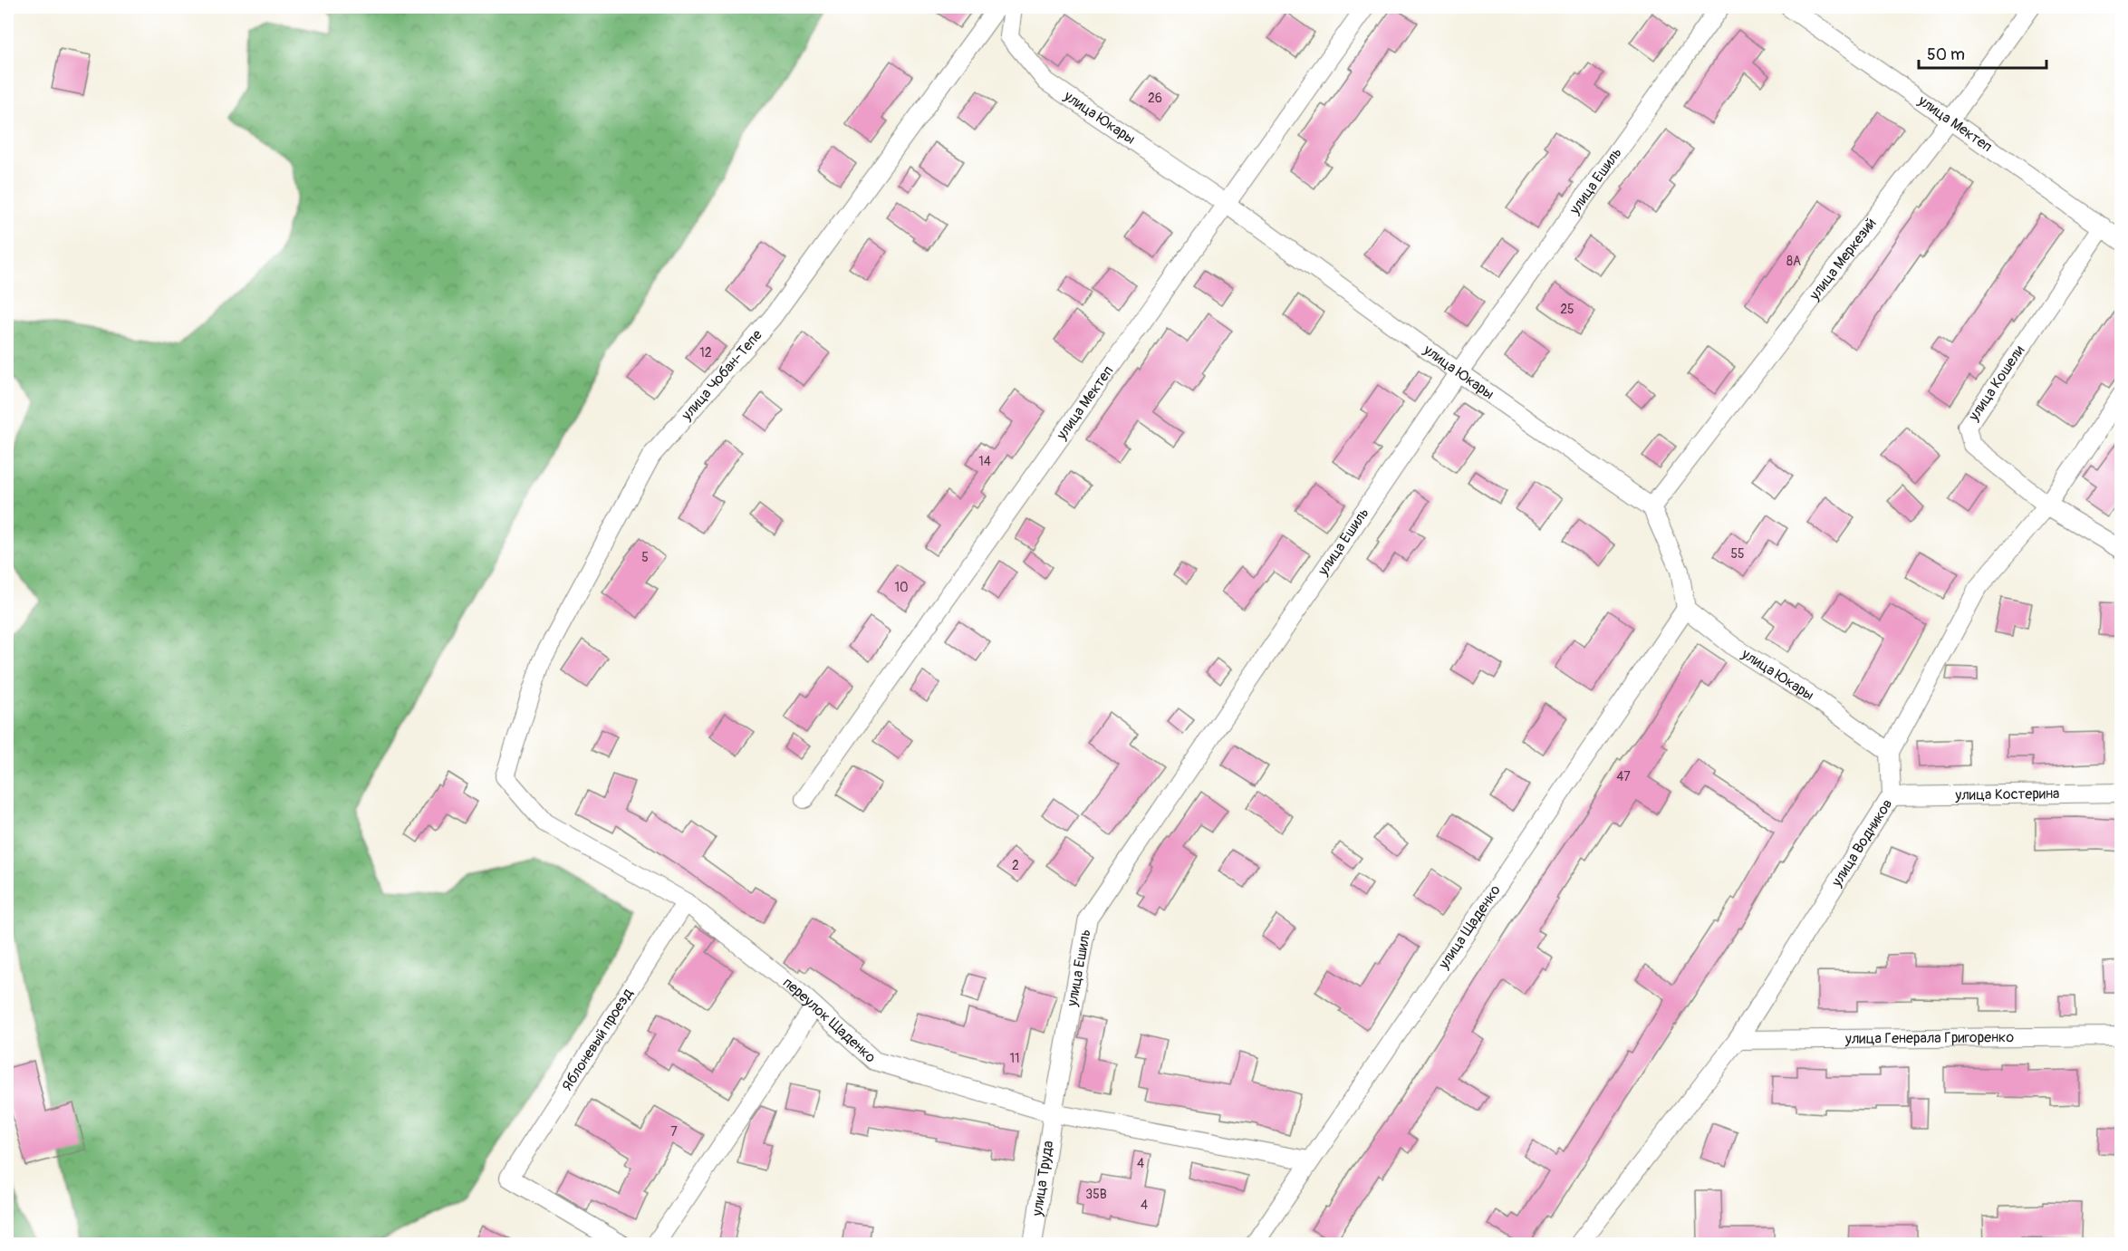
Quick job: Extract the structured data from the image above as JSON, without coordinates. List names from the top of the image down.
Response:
{
  "streets": {
    "street": [
      "улица Юкары",
      "улица Мектеп",
      "улица Ешиль",
      "улица Меркезий",
      "улица Чобан-Тепе",
      "улица Кошели",
      "улица Костерина",
      "улица Водников",
      "улица Щаденко",
      "переулок Щаденко",
      "улица Генерала Григоренко",
      "Яблоневый проезд",
      "улица Труда"
    ]
  },
  "crossings": [
    ["улица Юкары", "улица Мектеп"],
    ["улица Юкары", "улица Ешиль"],
    ["улица Юкары", "улица Меркезий"],
    ["улица Юкары", "улица Водников"],
    ["улица Юкары", "улица Щаденко"],
    ["улица Мектеп", "улица Меркезий"],
    ["улица Мектеп", "улица Кошели"],
    ["улица Ешиль", "переулок Щаденко"],
    ["улица Ешиль", "улица Труда"],
    ["улица Чобан-Тепе", "переулок Щаденко"],
    ["улица Костерина", "улица Водников"],
    ["улица Водников", "улица Генерала Григоренко"],
    ["улица Щаденко", "переулок Щаденко"],
    ["переулок Щаденко", "Яблоневый проезд"],
    ["переулок Щаденко", "улица Труда"]
  ],
  "house_numbers": [
    "26",
    "8А",
    "25",
    "12",
    "14",
    "55",
    "5",
    "10",
    "47",
    "2",
    "11",
    "7",
    "4",
    "35В",
    "4"
  ],
  "scale_bar": "50 m"
}
